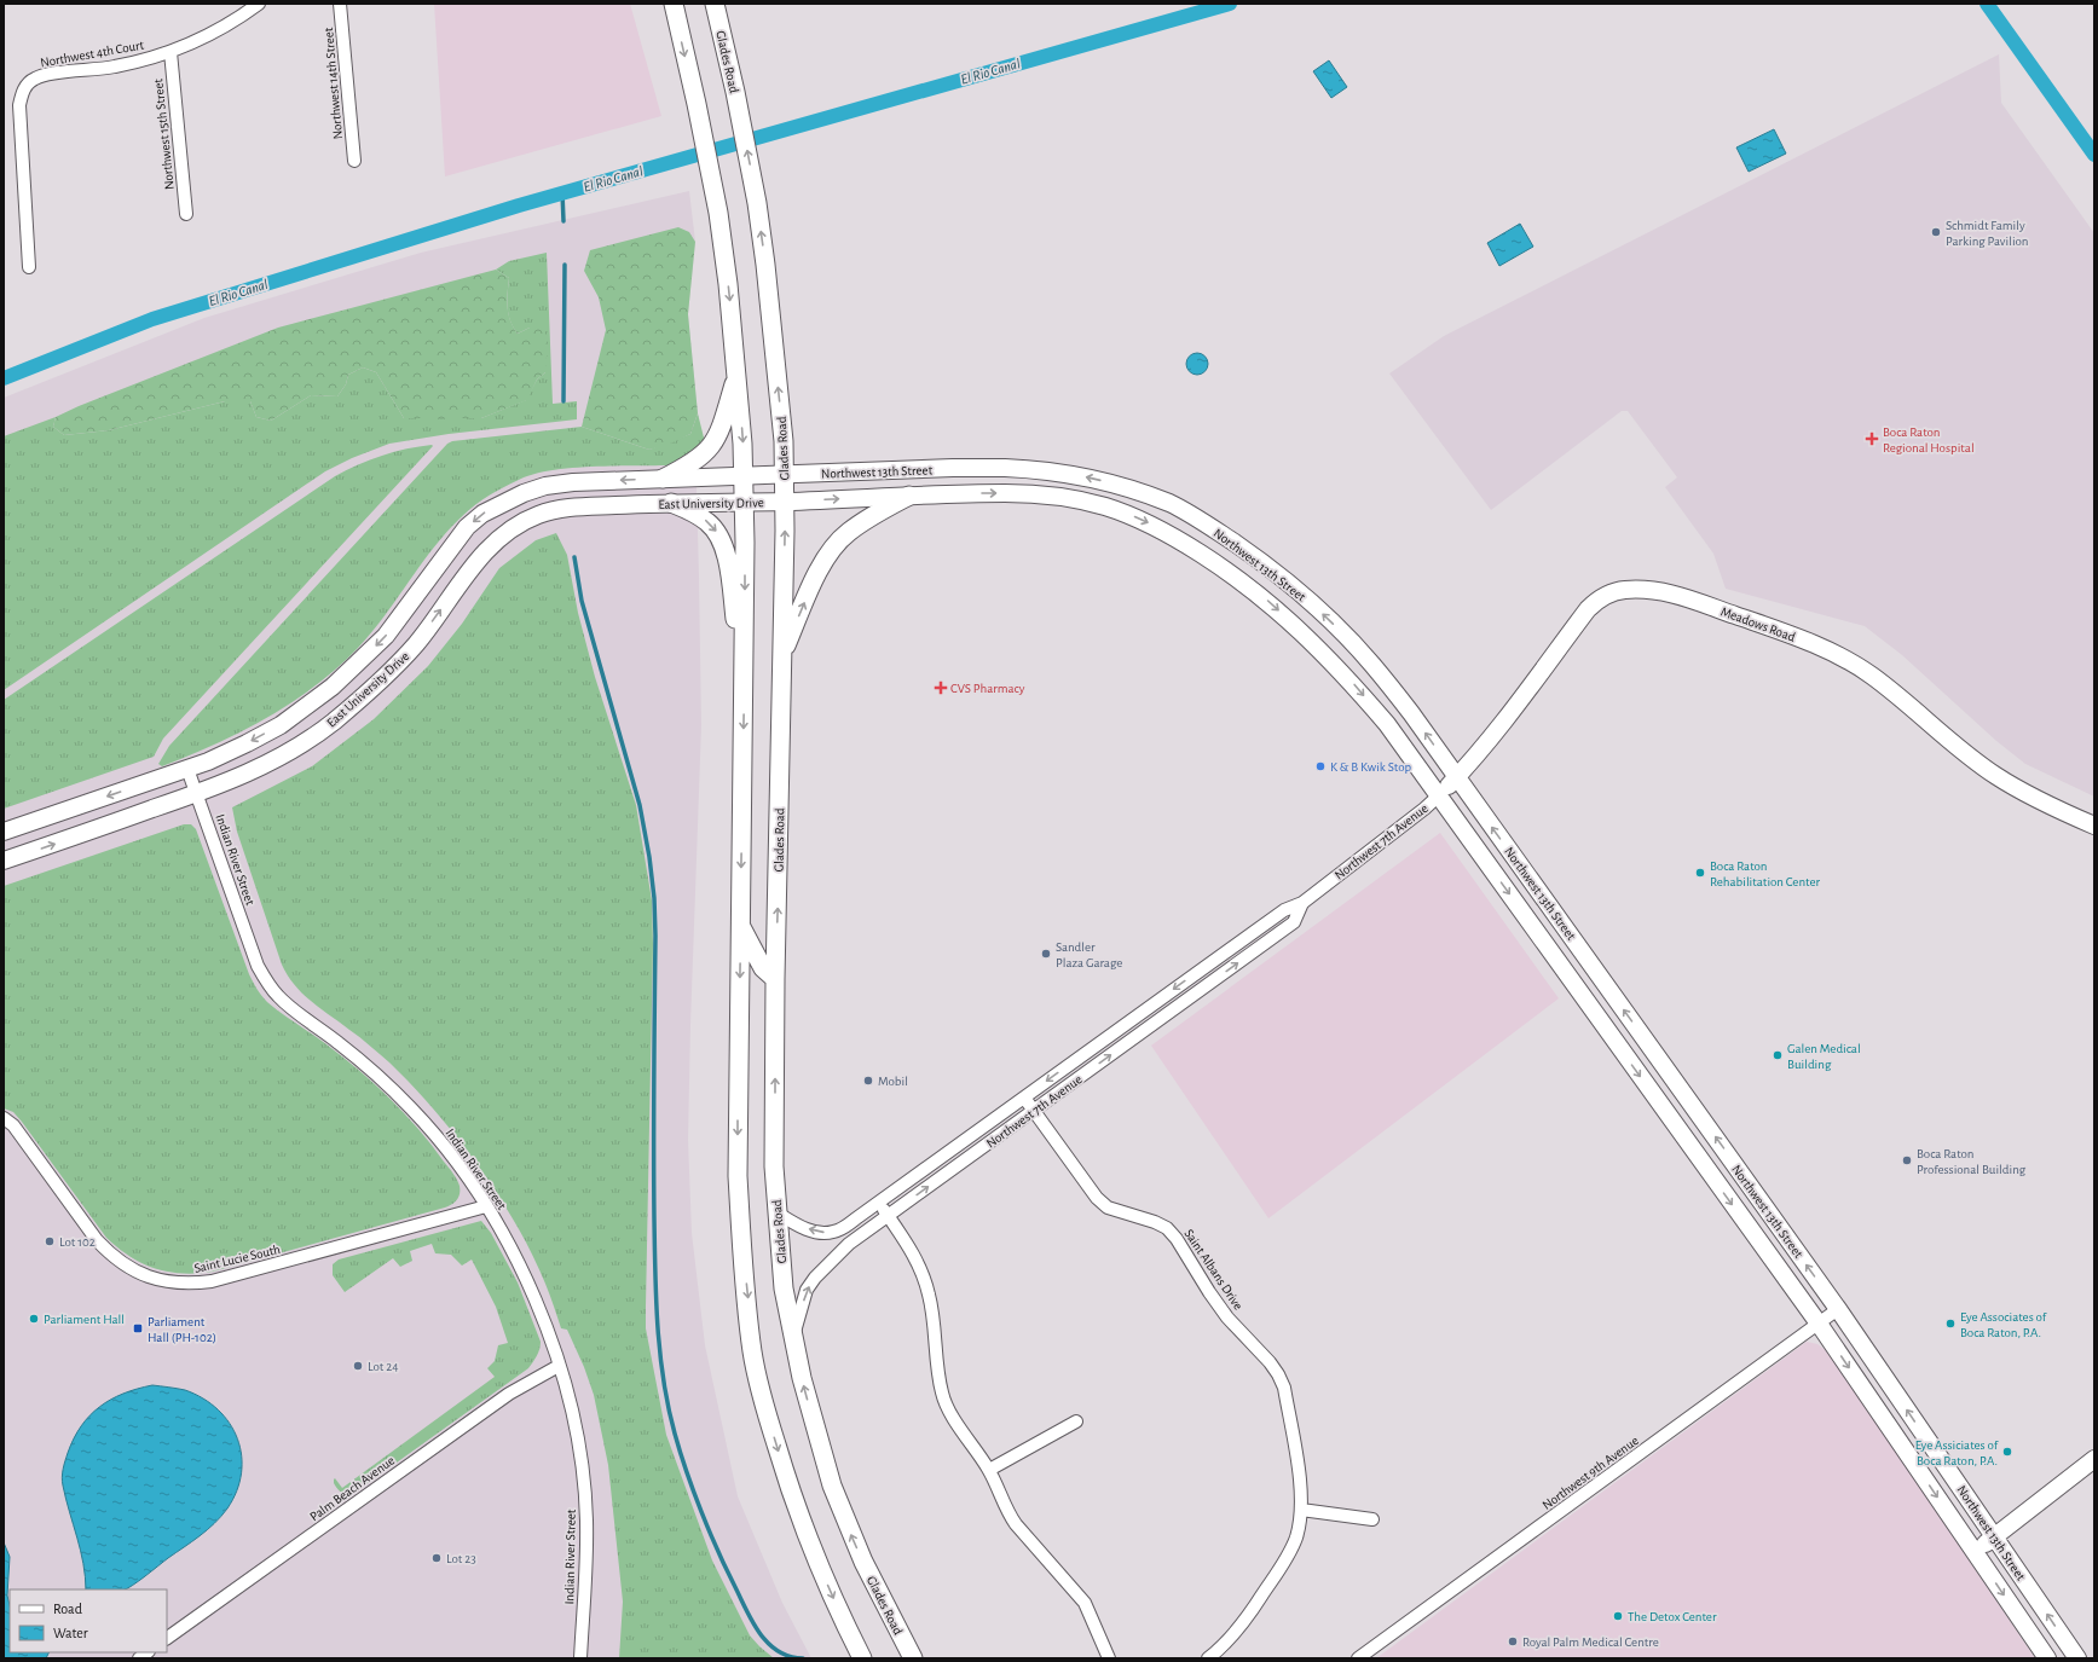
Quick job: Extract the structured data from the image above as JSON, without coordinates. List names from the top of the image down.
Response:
{
  "streets": {
    "main road": ["Glades Road"],
    "street": [
      "Northwest 4th Court",
      "Northwest 14th Street",
      "Northwest 15th Street",
      "Northwest 13th Street",
      "East University Drive",
      "Meadows Road",
      "Northwest 7th Avenue",
      "Indian River Street",
      "Saint Lucie South",
      "Saint Albans Drive",
      "Northwest 9th Avenue",
      "Palm Beach Avenue"
    ]
  },
  "crossings": [
    ["Northwest 4th Court", "Northwest 15th Street"],
    ["Glades Road", "Northwest 13th Street"],
    ["Glades Road", "East University Drive"],
    ["Glades Road", "Northwest 7th Avenue"],
    ["Northwest 13th Street", "East University Drive"],
    ["Northwest 13th Street", "Meadows Road"],
    ["Northwest 13th Street", "Northwest 7th Avenue"],
    ["Northwest 13th Street", "Northwest 9th Avenue"],
    ["East University Drive", "Indian River Street"],
    ["Meadows Road", "Northwest 7th Avenue"],
    ["Northwest 7th Avenue", "Saint Albans Drive"],
    ["Indian River Street", "Saint Lucie South"],
    ["Indian River Street", "Palm Beach Avenue"]
  ],
  "water": ["El Rio Canal"],
  "places": {
    "other": [
      "Schmidt Family Parking Pavilion",
      "K & B Kwik Stop",
      "Boca Raton Rehabilitation Center",
      "Sandler Plaza Garage",
      "Galen Medical Building",
      "Mobil",
      "Boca Raton Professional Building",
      "Lot 102",
      "Parliament Hall",
      "Eye Associates of Boca Raton, P.A.",
      "Lot 24",
      "Eye Assiciates of Boca Raton, P.A.",
      "Lot 23",
      "The Detox Center",
      "Royal Palm Medical Centre"
    ],
    "health": ["Boca Raton Regional Hospital", "CVS Pharmacy"],
    "transit": ["Parliament Hall (PH-102)"]
  },
  "legend": ["Road", "Water"]
}
